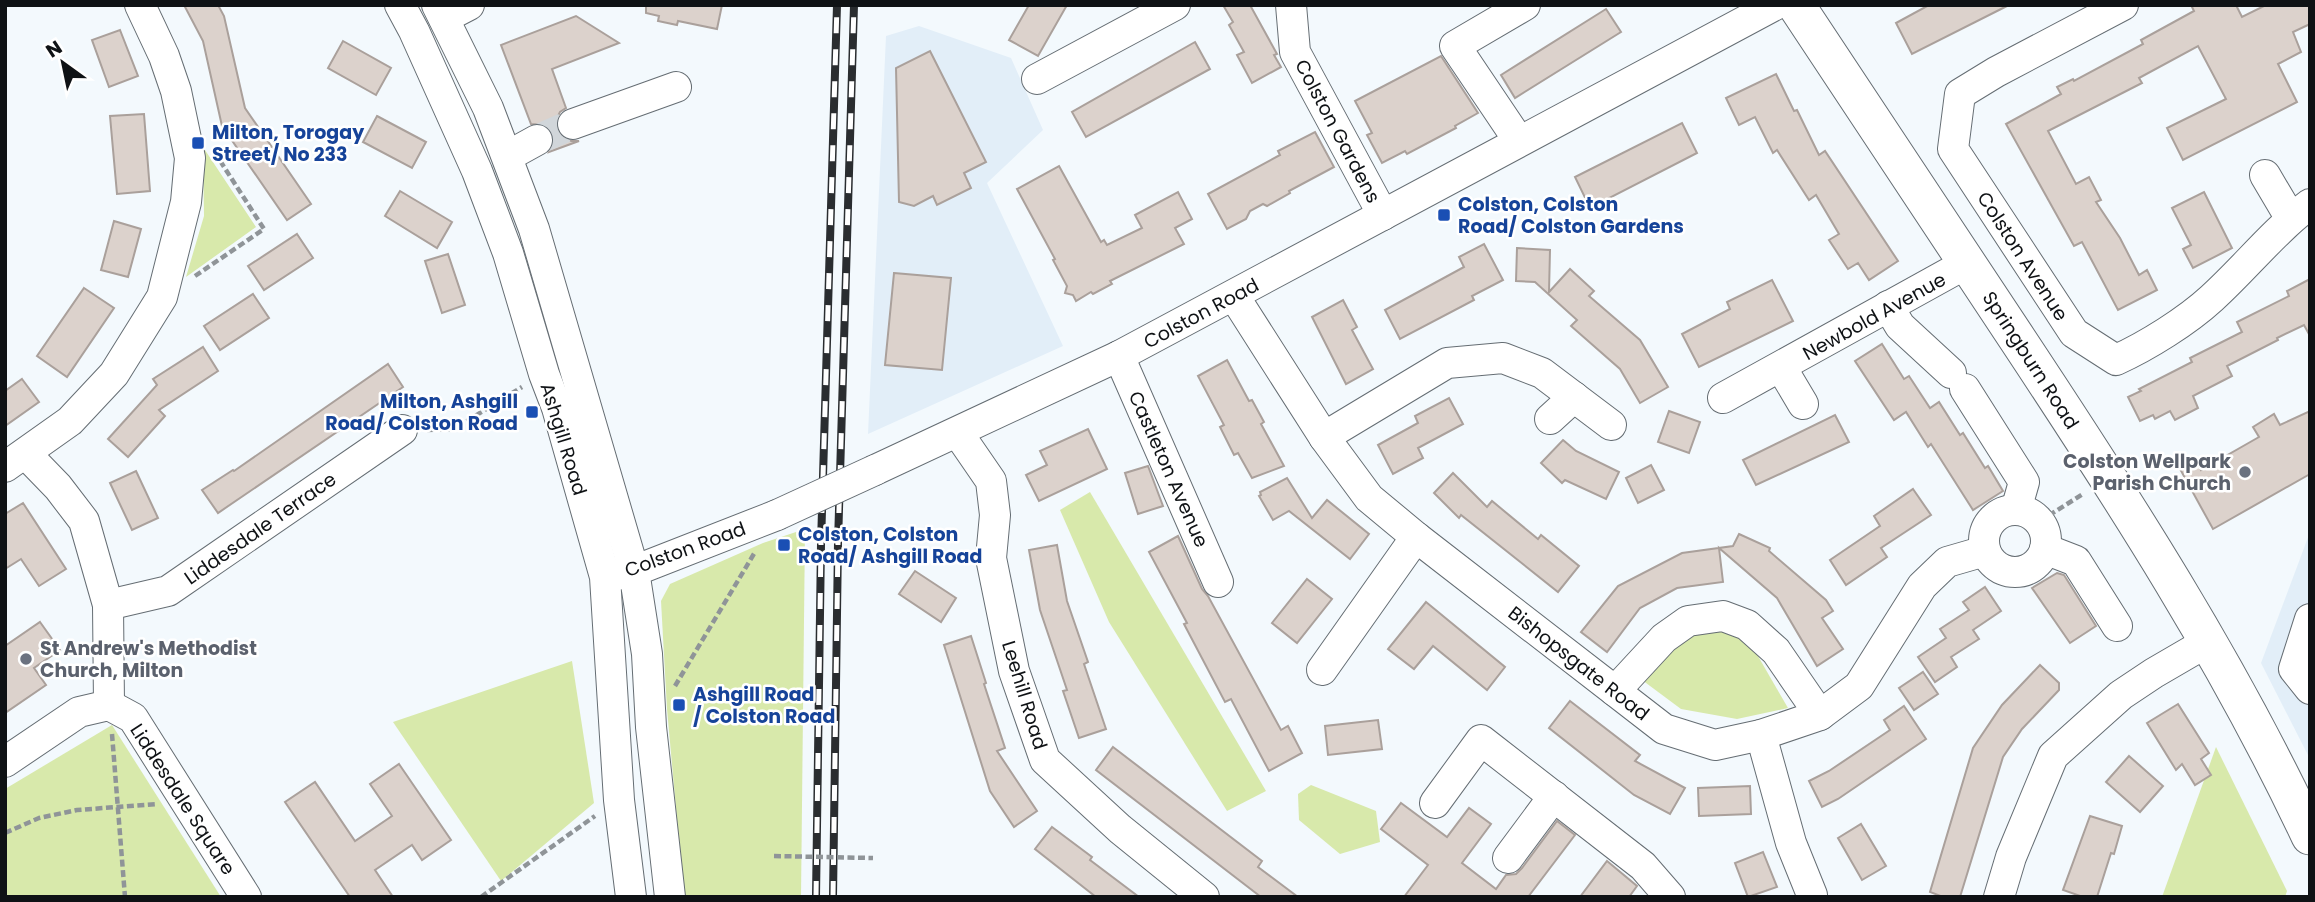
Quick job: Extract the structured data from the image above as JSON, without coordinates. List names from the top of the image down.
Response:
{
  "streets": {
    "main road": ["Springburn Road"],
    "street": [
      "Colston Gardens",
      "Colston Avenue",
      "Colston Road",
      "Newbold Avenue",
      "Ashgill Road",
      "Castleton Avenue",
      "Liddesdale Terrace",
      "Bishopsgate Road",
      "Leehill Road",
      "Liddesdale Square"
    ]
  },
  "crossings": [
    ["Colston Gardens", "Colston Road"],
    ["Colston Road", "Ashgill Road"],
    ["Colston Road", "Castleton Avenue"],
    ["Colston Road", "Bishopsgate Road"],
    ["Colston Road", "Leehill Road"],
    ["Newbold Avenue", "Springburn Road"]
  ],
  "places": {
    "transit": [
      "Milton, Torogay Street/ No 233",
      "Colston, Colston Road/ Colston Gardens",
      "Milton, Ashgill Road/ Colston Road",
      "Colston, Colston Road/ Ashgill Road",
      "Ashgill Road / Colston Road"
    ],
    "other": ["Colston Wellpark Parish Church", "St Andrew's Methodist Church, Milton"]
  },
  "north": "top left"
}
